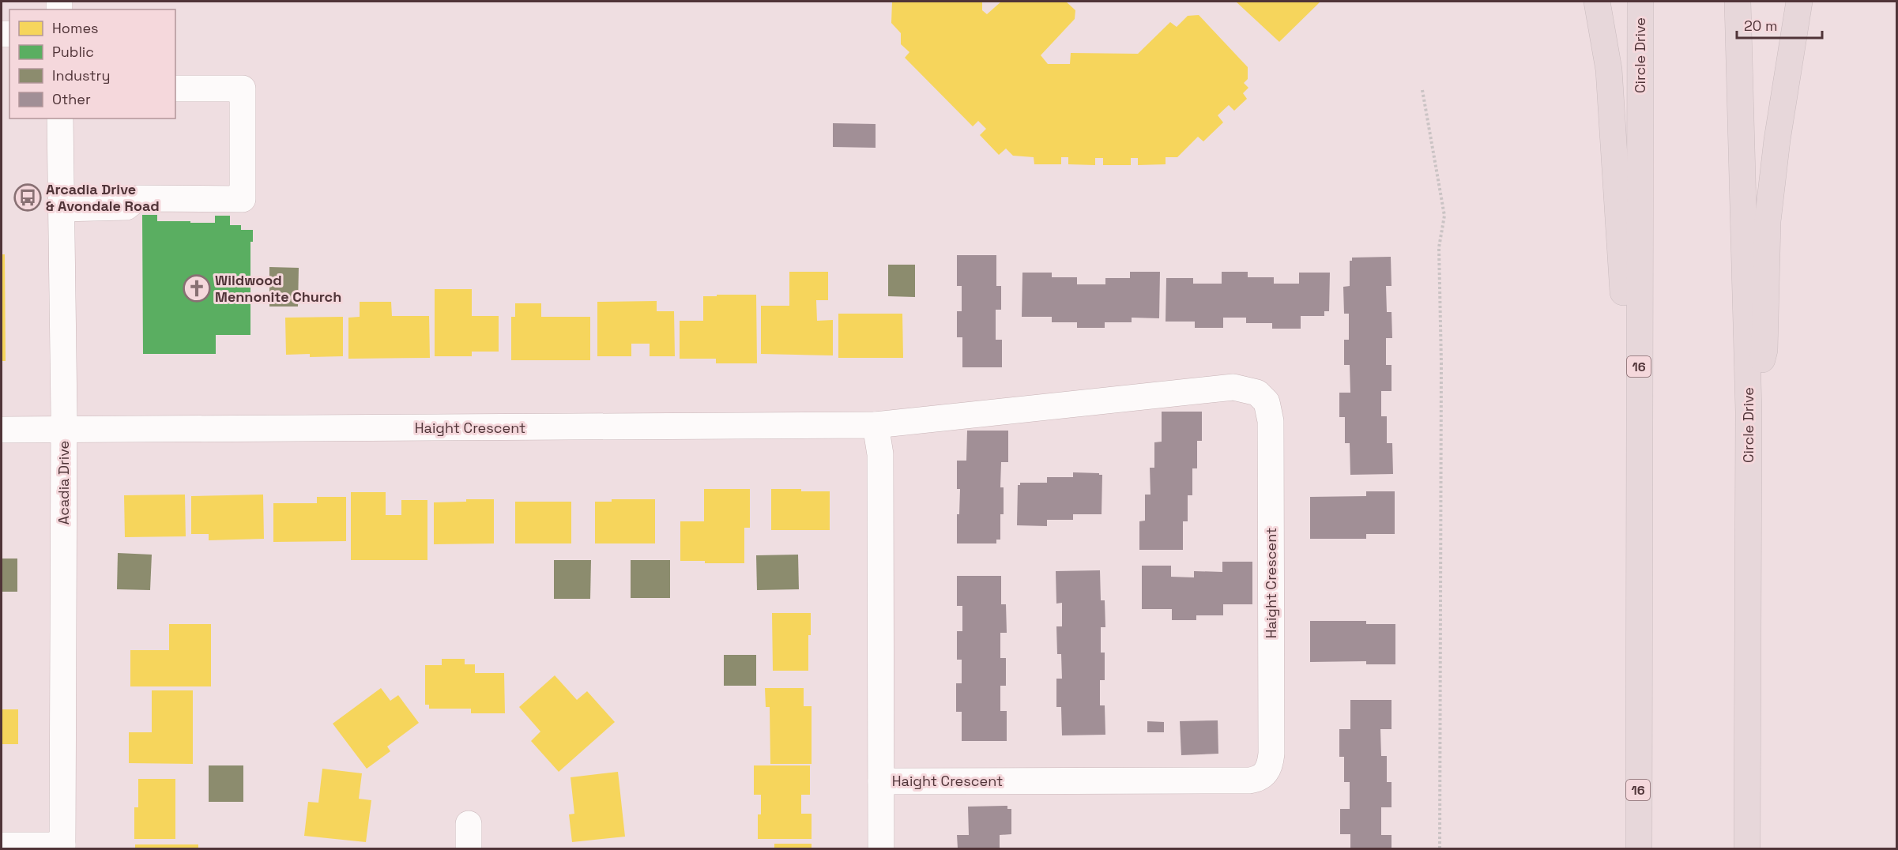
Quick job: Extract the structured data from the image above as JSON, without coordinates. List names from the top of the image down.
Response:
{
  "streets": {
    "highway": ["Circle Drive", "16"],
    "street": ["Haight Crescent", "Acadia Drive"]
  },
  "crossings": [
    ["Haight Crescent", "Acadia Drive"]
  ],
  "places": {
    "bus stop": ["Arcadia Drive & Avondale Road"],
    "church": ["Wildwood Mennonite Church"]
  },
  "legend": [
    "Homes",
    "Public",
    "Industry",
    "Other"
  ],
  "scale_bar": "20 m"
}
